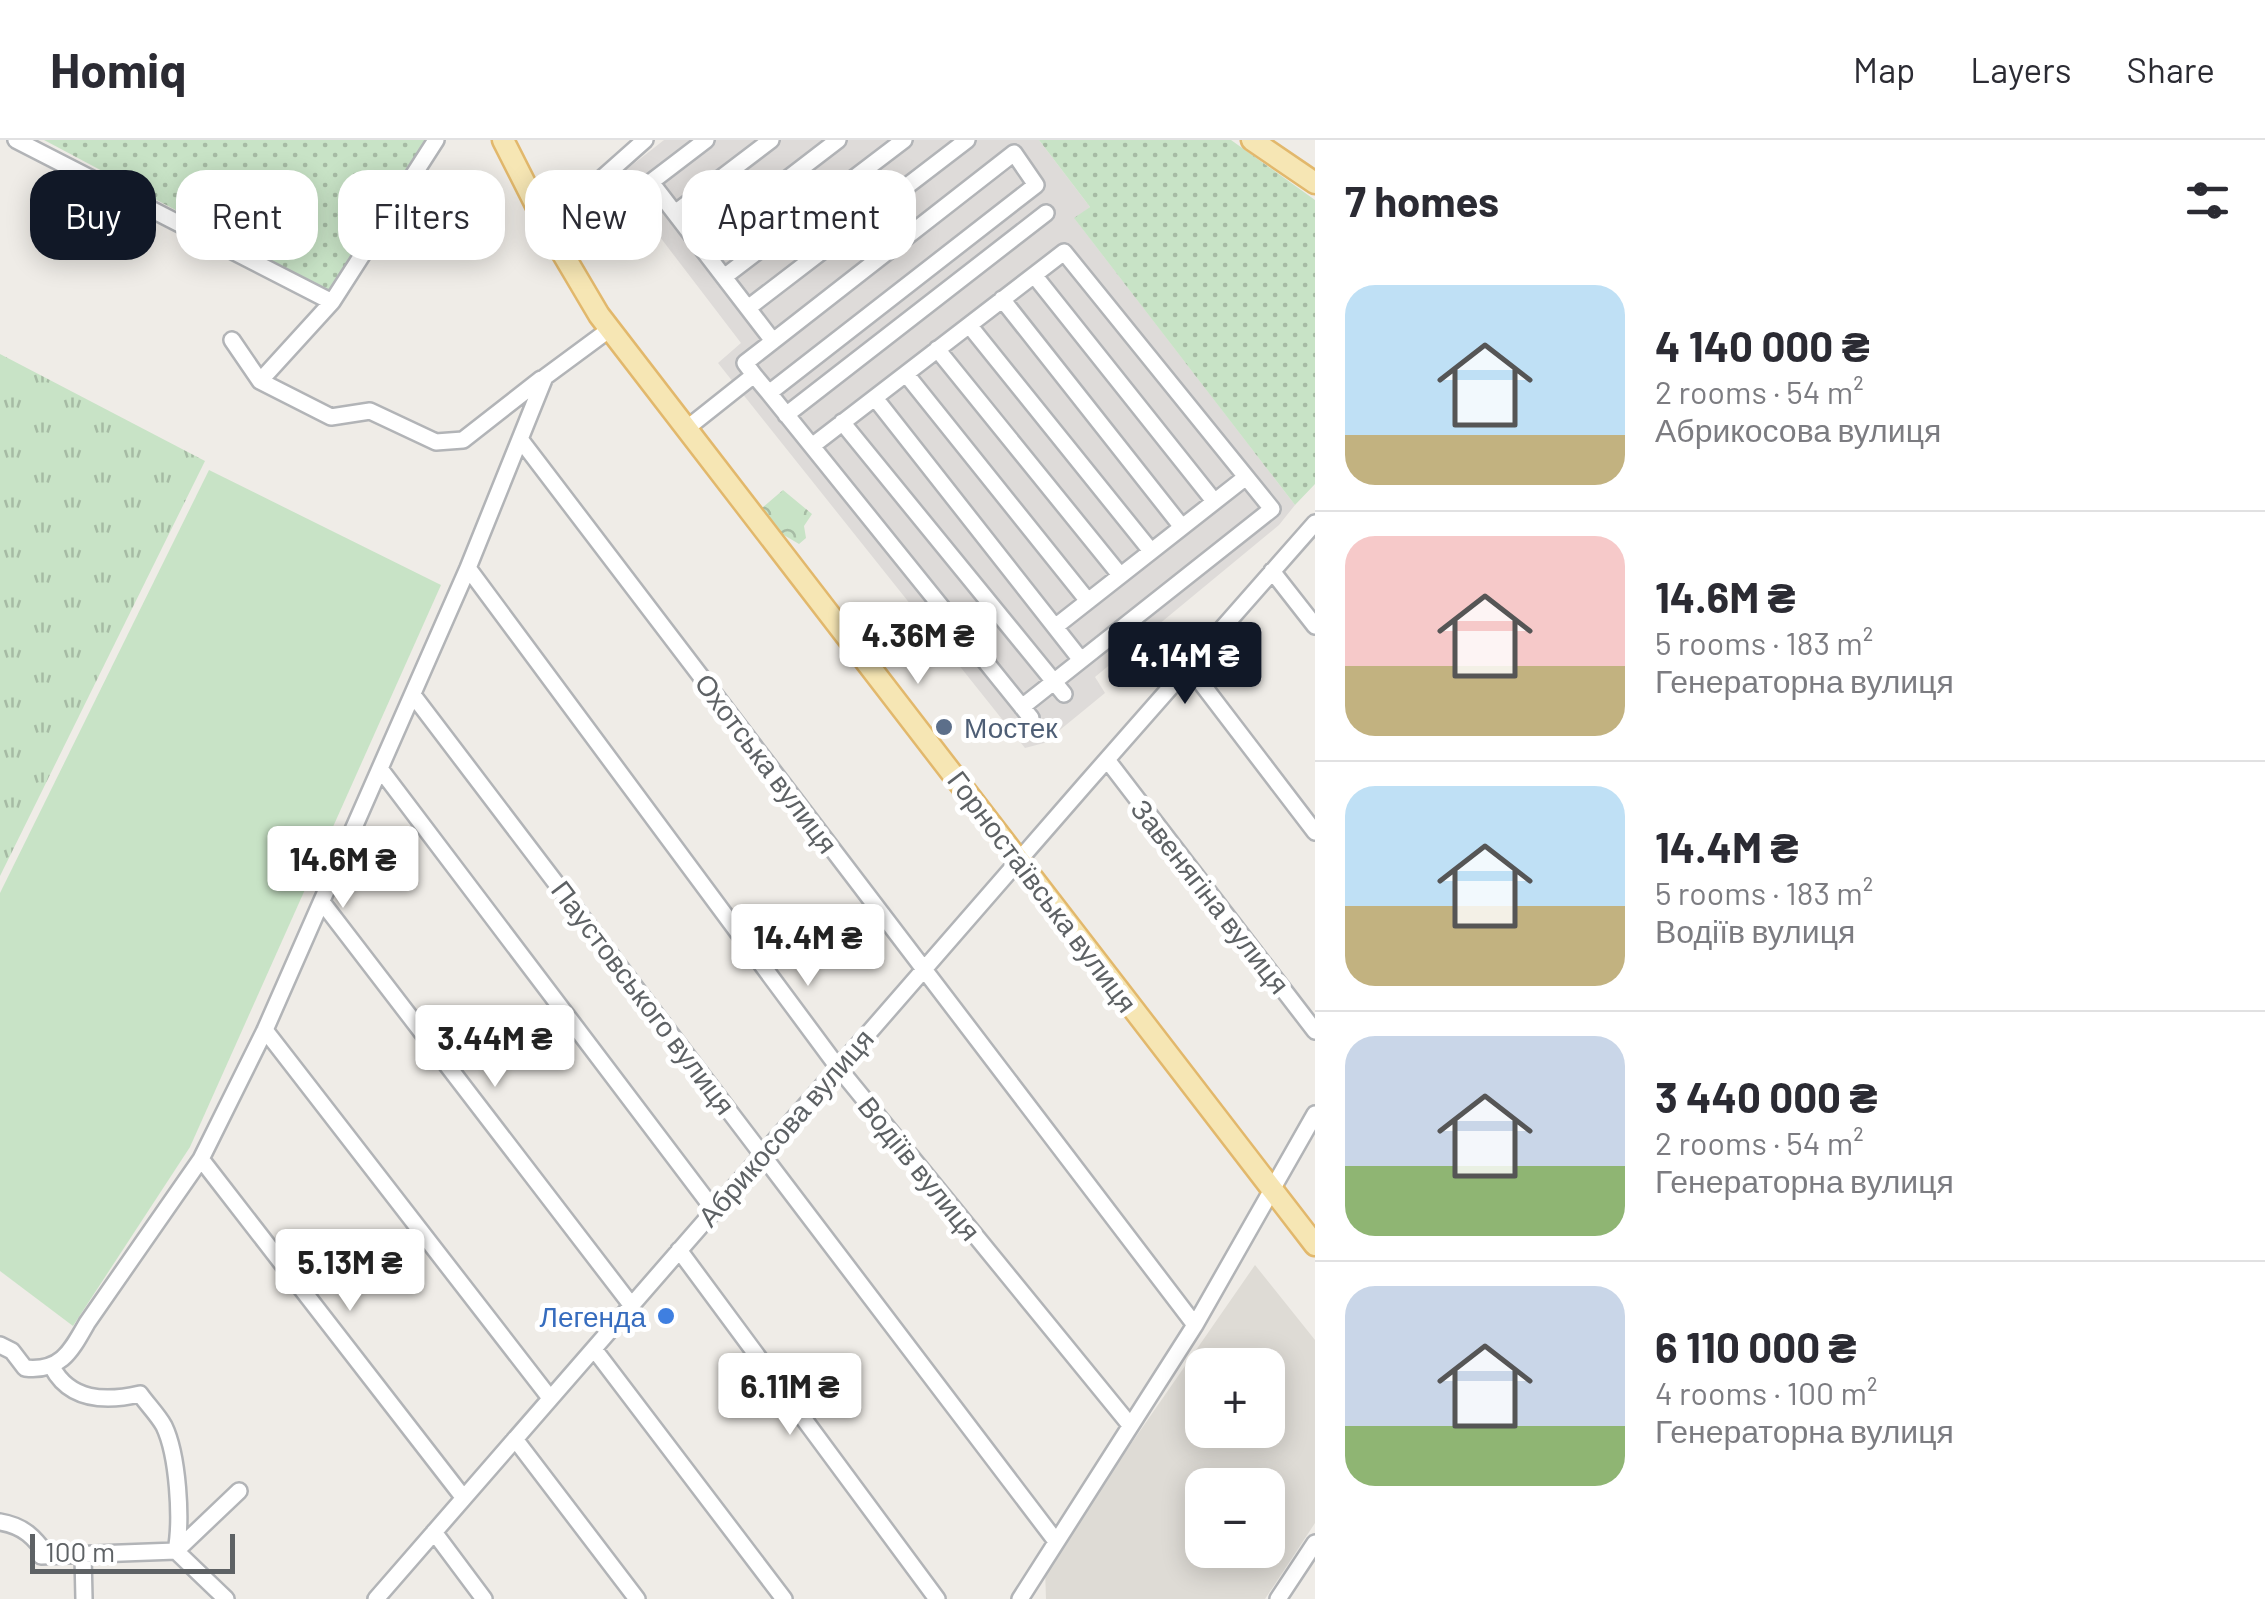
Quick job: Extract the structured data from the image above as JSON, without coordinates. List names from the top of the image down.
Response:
{
  "streets": {
    "main road": ["Горностаївська вулиця"],
    "street": [
      "Охотська вулиця",
      "Завенягіна вулиця",
      "Паустовського вулиця",
      "Абрикосова вулиця",
      "Водіїв вулиця"
    ]
  },
  "crossings": [
    ["Охотська вулиця", "Абрикосова вулиця"],
    ["Горностаївська вулиця", "Абрикосова вулиця"],
    ["Завенягіна вулиця", "Абрикосова вулиця"],
    ["Паустовського вулиця", "Абрикосова вулиця"],
    ["Абрикосова вулиця", "Водіїв вулиця"]
  ],
  "places": ["Мостек", "Легенда"],
  "scale_bar": "100 m",
  "page": {
    "header": "Homiq",
    "nav": ["Map", "Layers", "Share"],
    "heading": "7 homes",
    "chip": [
      "Buy",
      "Rent",
      "Filters",
      "New",
      "Apartment"
    ],
    "list": [
      {
        "name": "4 140 000 ₴",
        "note": "2 rooms · 54 m² · Абрикосова вулиця"
      },
      {
        "name": "14.6M ₴",
        "note": "5 rooms · 183 m² · Генераторна вулиця"
      },
      {
        "name": "14.4M ₴",
        "note": "5 rooms · 183 m² · Водіїв вулиця"
      },
      {
        "name": "3 440 000 ₴",
        "note": "2 rooms · 54 m² · Генераторна вулиця"
      },
      {
        "name": "6 110 000 ₴",
        "note": "4 rooms · 100 m² · Генераторна вулиця"
      }
    ],
    "price": [
      "4.36M ₴",
      "4.14M ₴",
      "14.6M ₴",
      "14.4M ₴",
      "3.44M ₴",
      "5.13M ₴",
      "6.11M ₴"
    ],
    "map_buttons": ["+", "−"],
    "scale": "100 m"
  }
}
